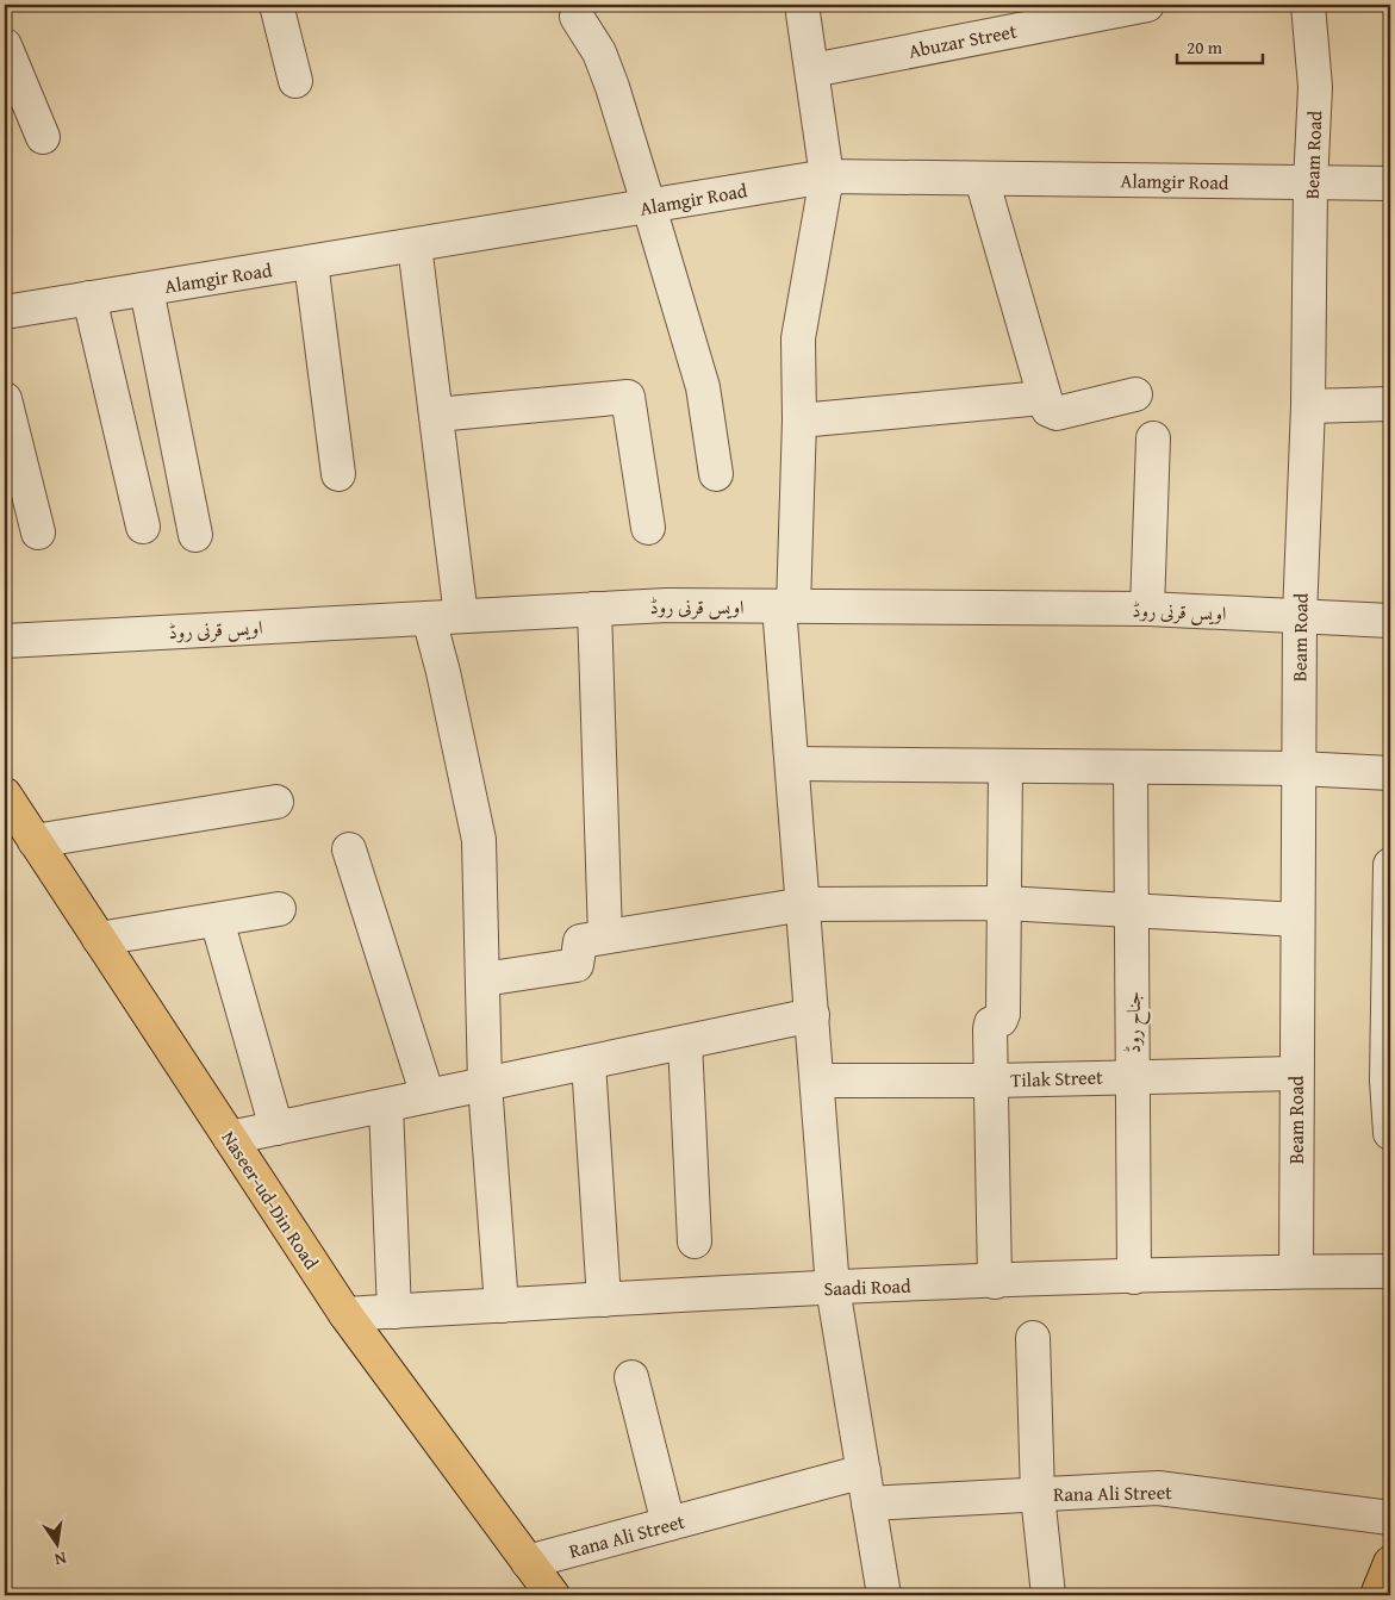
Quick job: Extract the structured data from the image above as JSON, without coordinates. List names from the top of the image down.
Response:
{
  "streets": {
    "main road": ["Naseer-ud-Din Road"],
    "street": [
      "Abuzar Street",
      "Beam Road",
      "Alamgir Road",
      "اویس قرنی روڈ",
      "جناح روڈ",
      "Tilak Street",
      "Saadi Road",
      "Rana Ali Street"
    ]
  },
  "crossings": [
    ["Beam Road", "Alamgir Road"],
    ["Beam Road", "اویس قرنی روڈ"],
    ["Beam Road", "Tilak Street"],
    ["Beam Road", "Saadi Road"],
    ["جناح روڈ", "Tilak Street"],
    ["جناح روڈ", "Saadi Road"],
    ["Naseer-ud-Din Road", "Saadi Road"],
    ["Naseer-ud-Din Road", "Rana Ali Street"]
  ],
  "scale_bar": "20 m",
  "north": "bottom"
}
